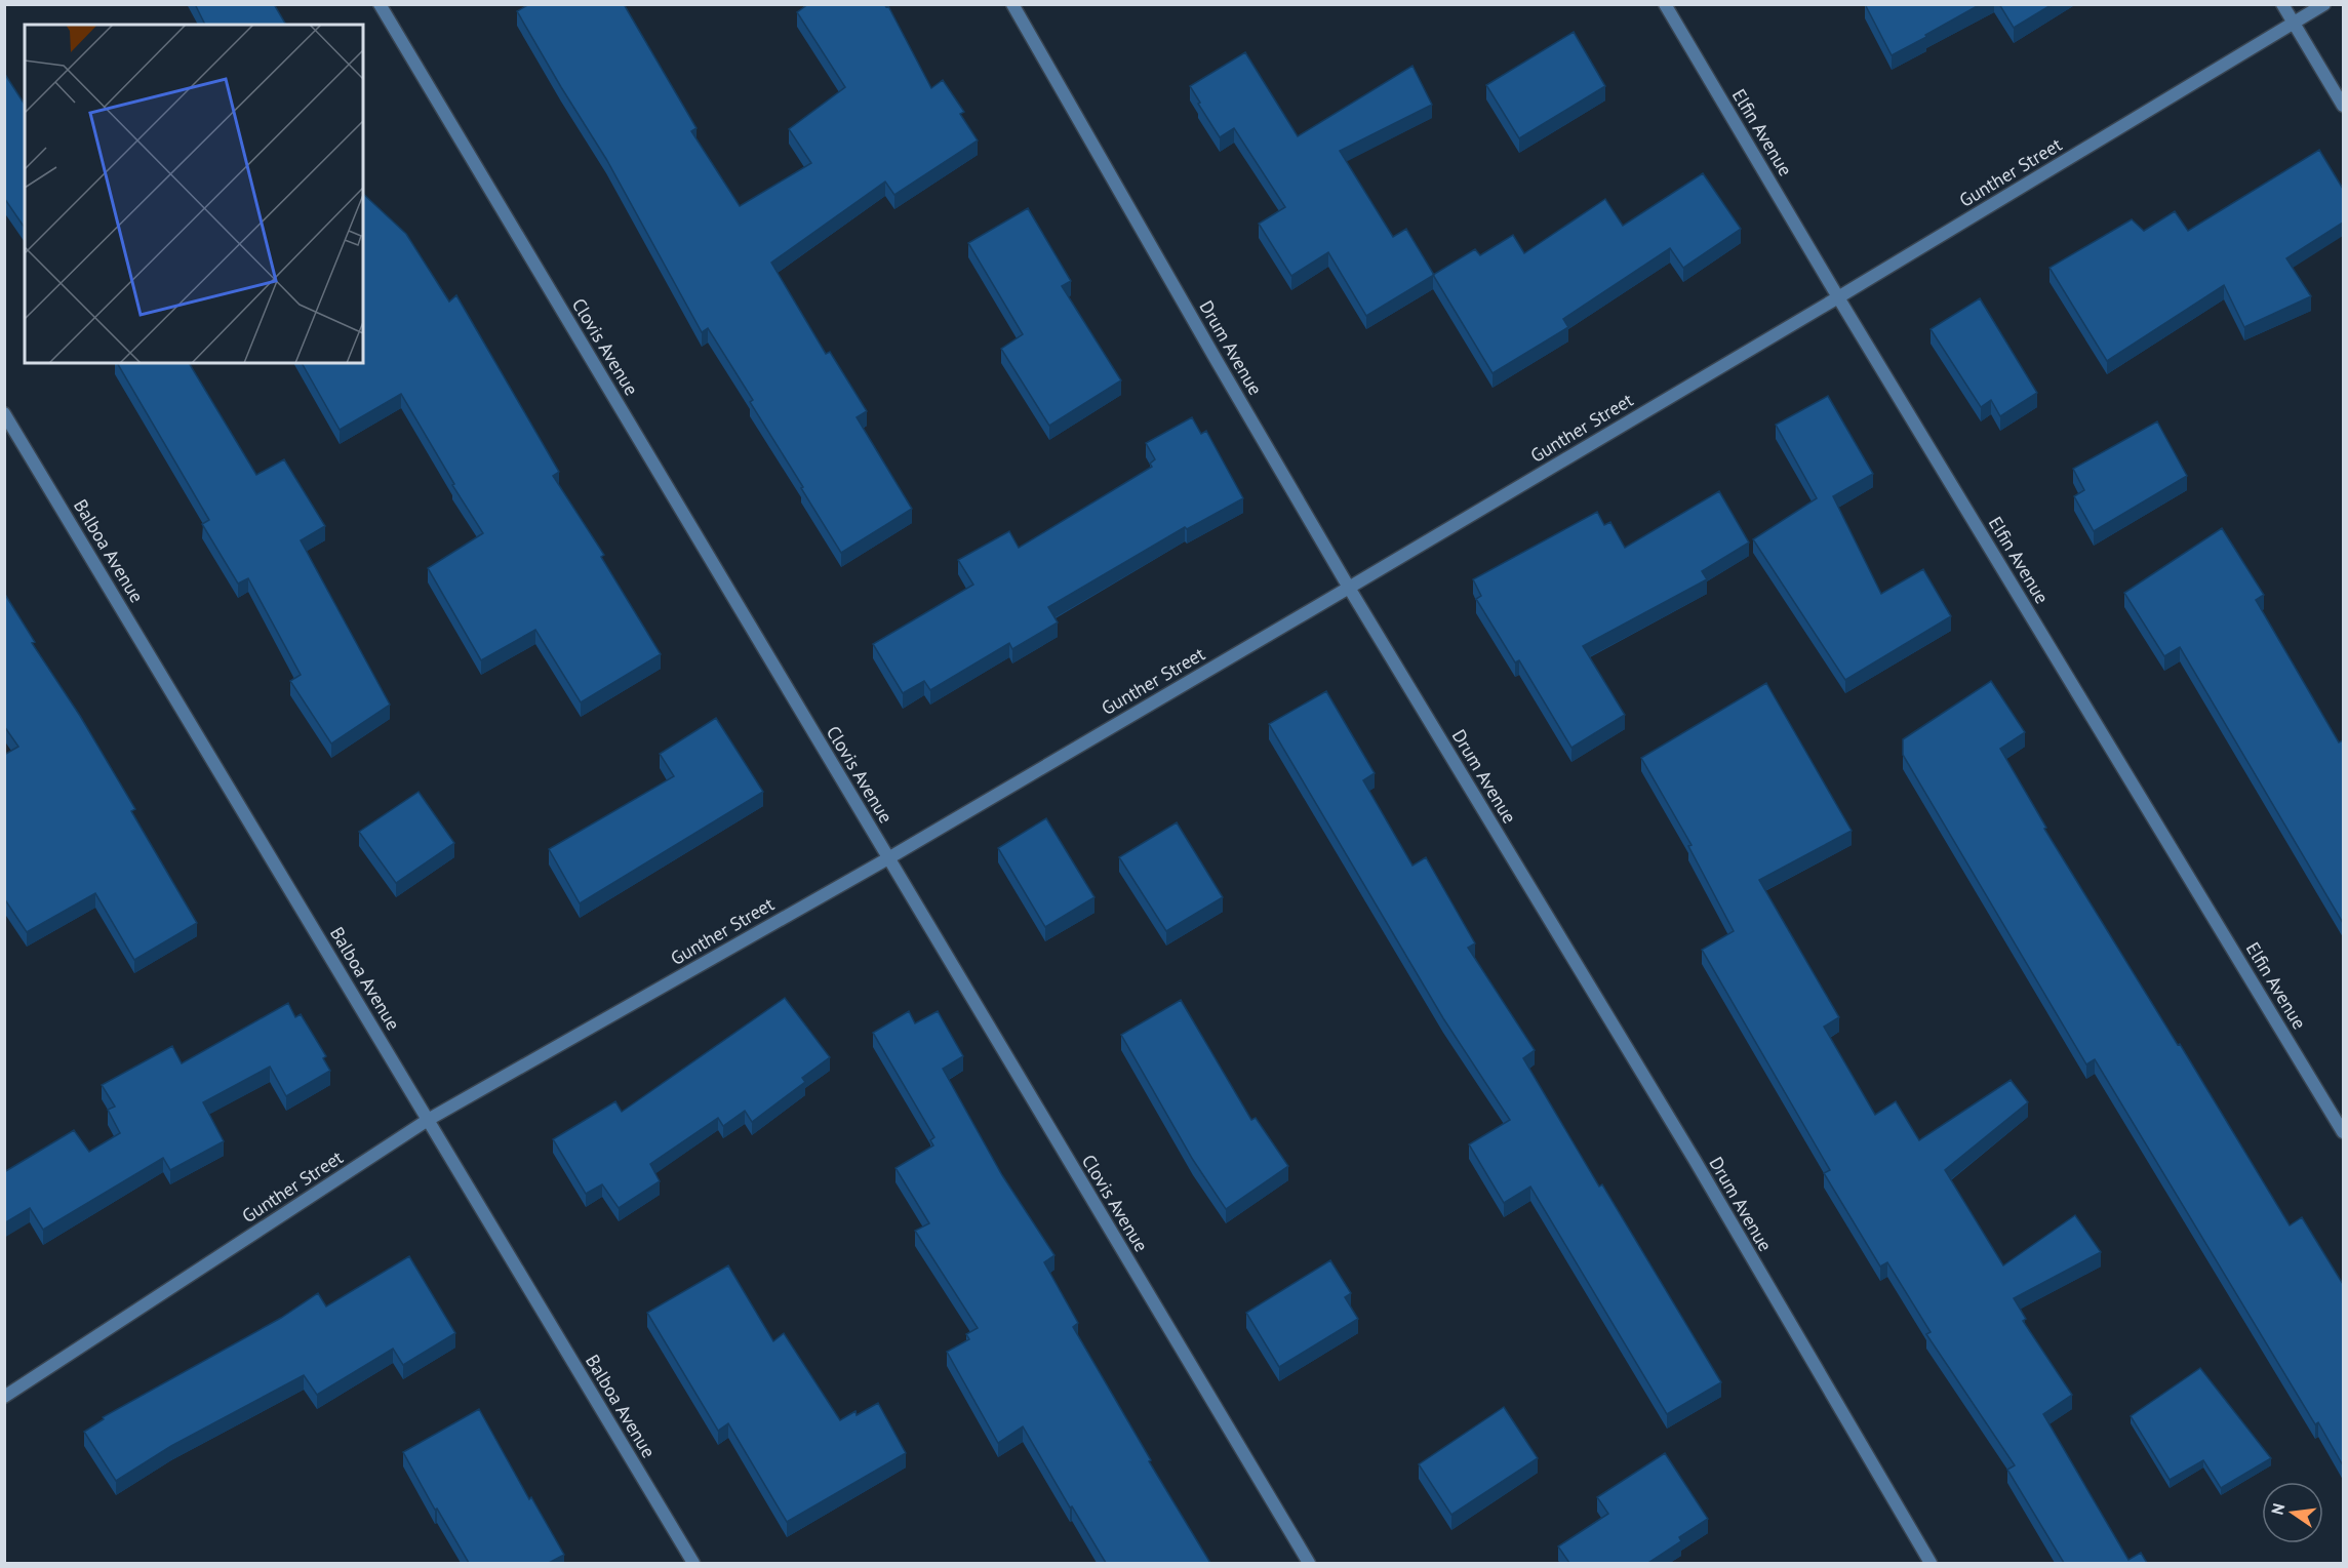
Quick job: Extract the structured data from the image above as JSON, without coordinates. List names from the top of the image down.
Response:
{
  "streets": {
    "street": [
      "Elfin Avenue",
      "Gunther Street",
      "Clovis Avenue",
      "Drum Avenue",
      "Balboa Avenue"
    ]
  },
  "crossings": [
    ["Elfin Avenue", "Gunther Street"],
    ["Gunther Street", "Clovis Avenue"],
    ["Gunther Street", "Drum Avenue"],
    ["Gunther Street", "Balboa Avenue"]
  ],
  "north": "left"
}
